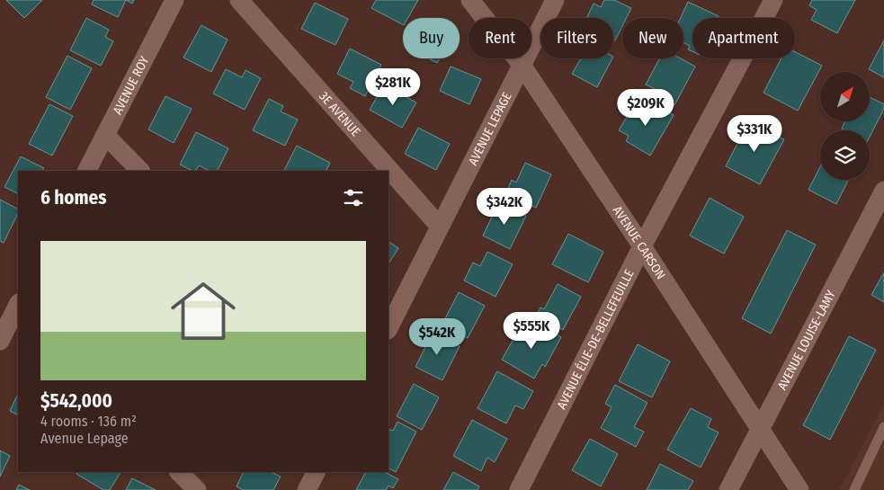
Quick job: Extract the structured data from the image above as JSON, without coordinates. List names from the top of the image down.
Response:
{
  "streets": {
    "street": [
      "AVENUE ROY",
      "3E AVENUE",
      "AVENUE LEPAGE",
      "AVENUE CARSON",
      "AVENUE ÉLIE-DE-BELLEFEUILLE",
      "AVENUE LOUISE-LAMY"
    ]
  },
  "crossings": [
    ["3E AVENUE", "AVENUE LEPAGE"],
    ["AVENUE LEPAGE", "AVENUE CARSON"],
    ["AVENUE CARSON", "AVENUE ÉLIE-DE-BELLEFEUILLE"],
    ["AVENUE CARSON", "AVENUE LOUISE-LAMY"]
  ],
  "north": "top right",
  "page": {
    "chip": [
      "Buy",
      "Rent",
      "Filters",
      "New",
      "Apartment"
    ],
    "price": [
      "$281K",
      "$209K",
      "$331K",
      "$342K",
      "$555K",
      "$542K"
    ],
    "heading": "6 homes",
    "list": [
      {
        "name": "$542,000",
        "note": "4 rooms · 136 m² · Avenue Lepage"
      }
    ]
  }
}
